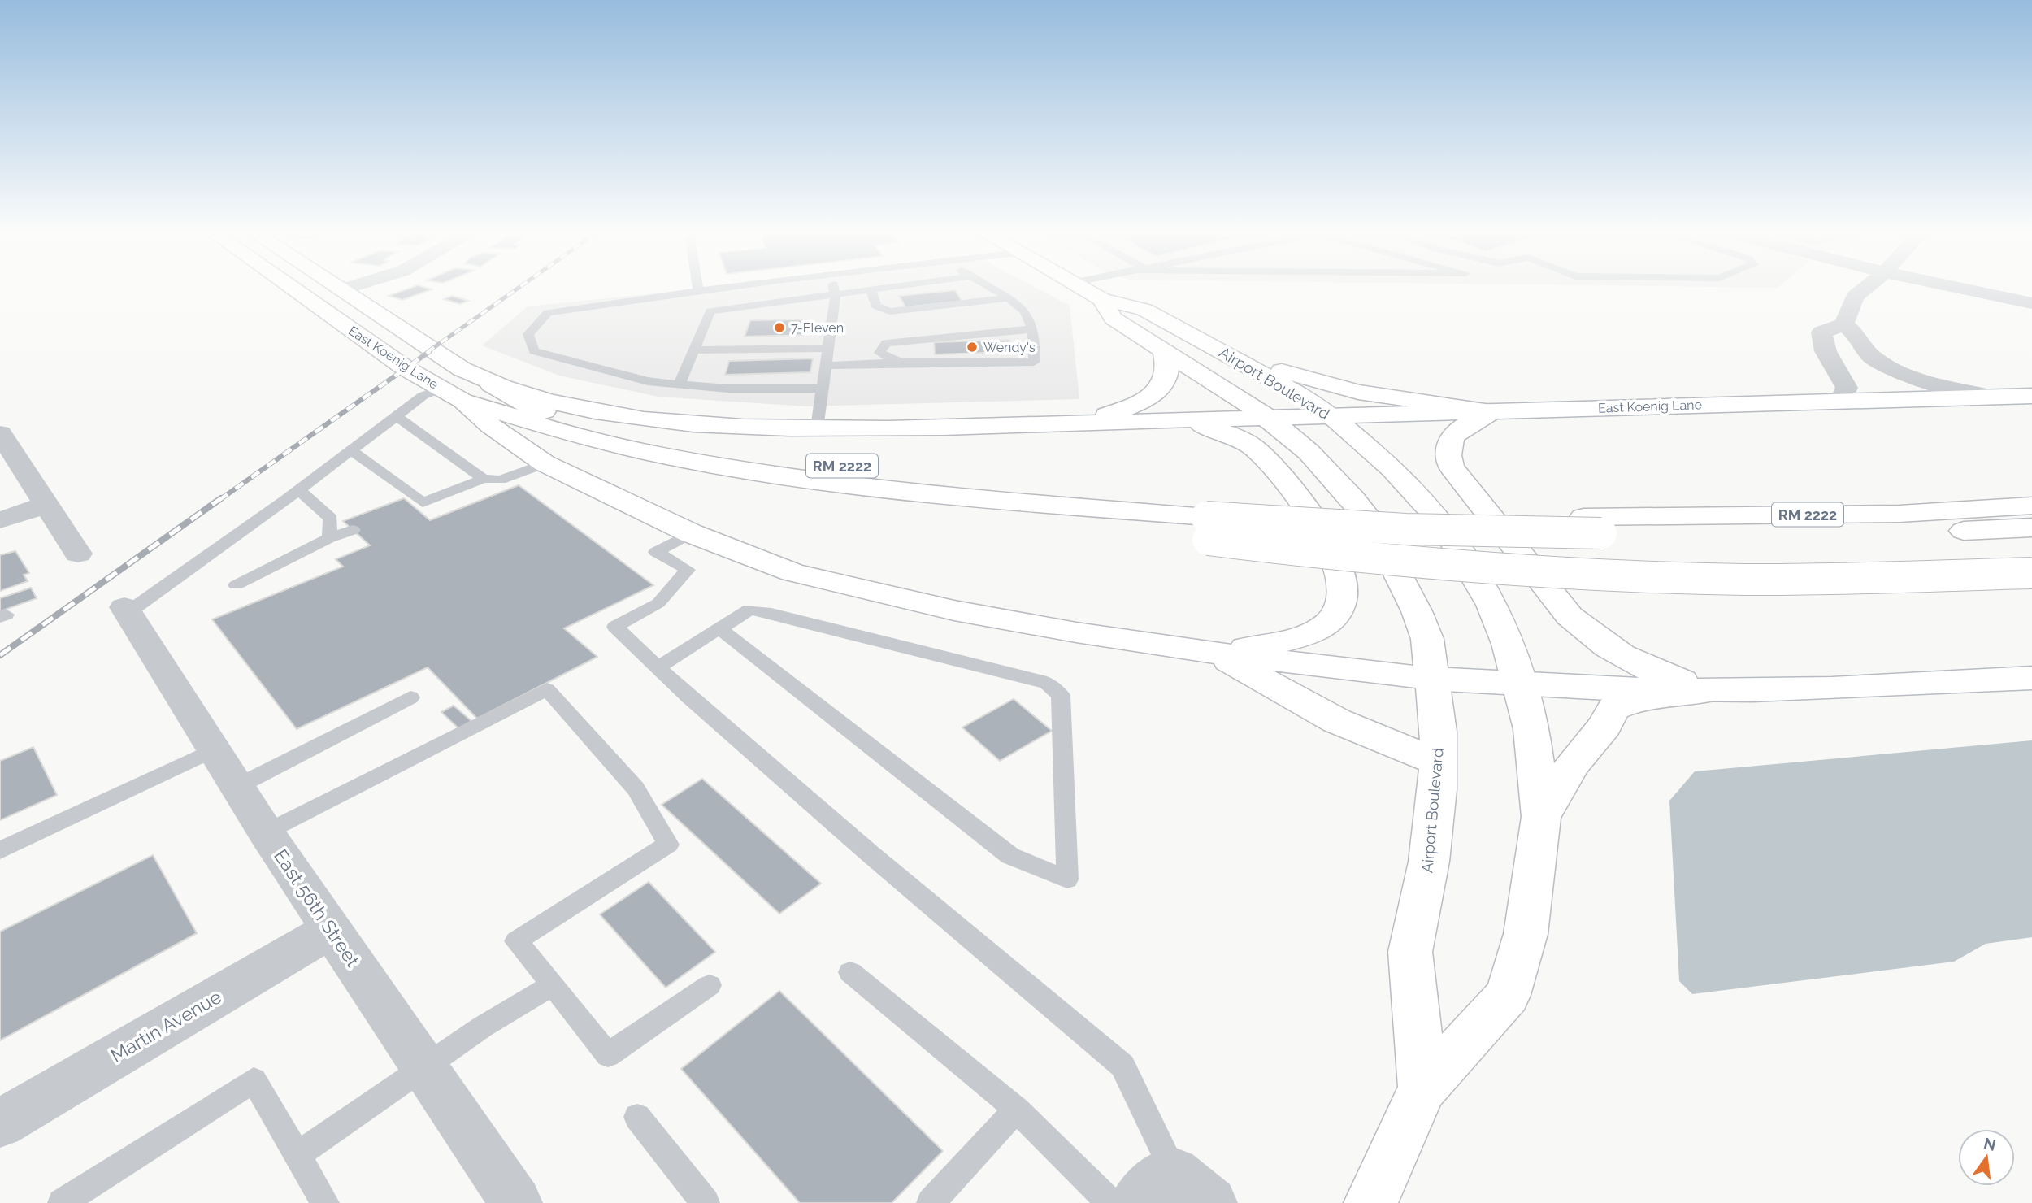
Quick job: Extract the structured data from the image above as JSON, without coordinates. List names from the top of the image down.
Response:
{
  "streets": {
    "main road": ["East Koenig Lane", "Airport Boulevard", "RM 2222"],
    "street": ["East 56th Street", "Martin Avenue"]
  },
  "crossings": [
    ["East Koenig Lane", "Airport Boulevard"],
    ["East Koenig Lane", "RM 2222"],
    ["East 56th Street", "Martin Avenue"]
  ],
  "places": ["7-Eleven", "Wendy's"],
  "north": "top"
}
